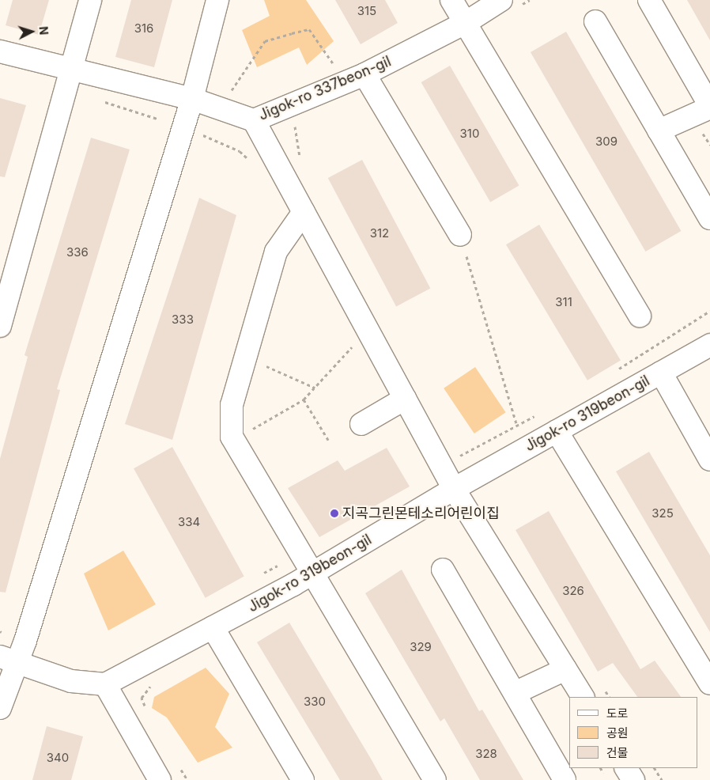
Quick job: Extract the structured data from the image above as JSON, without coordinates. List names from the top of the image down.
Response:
{
  "streets": {
    "street": ["Jigok-ro 337beon-gil", "Jigok-ro 319beon-gil"]
  },
  "places": ["지곡그린몬테소리어린이집"],
  "house_numbers": [
    "315",
    "316",
    "310",
    "309",
    "312",
    "336",
    "311",
    "333",
    "325",
    "334",
    "326",
    "329",
    "330",
    "328",
    "340"
  ],
  "legend": ["도로", "공원", "건물"],
  "north": "right"
}
